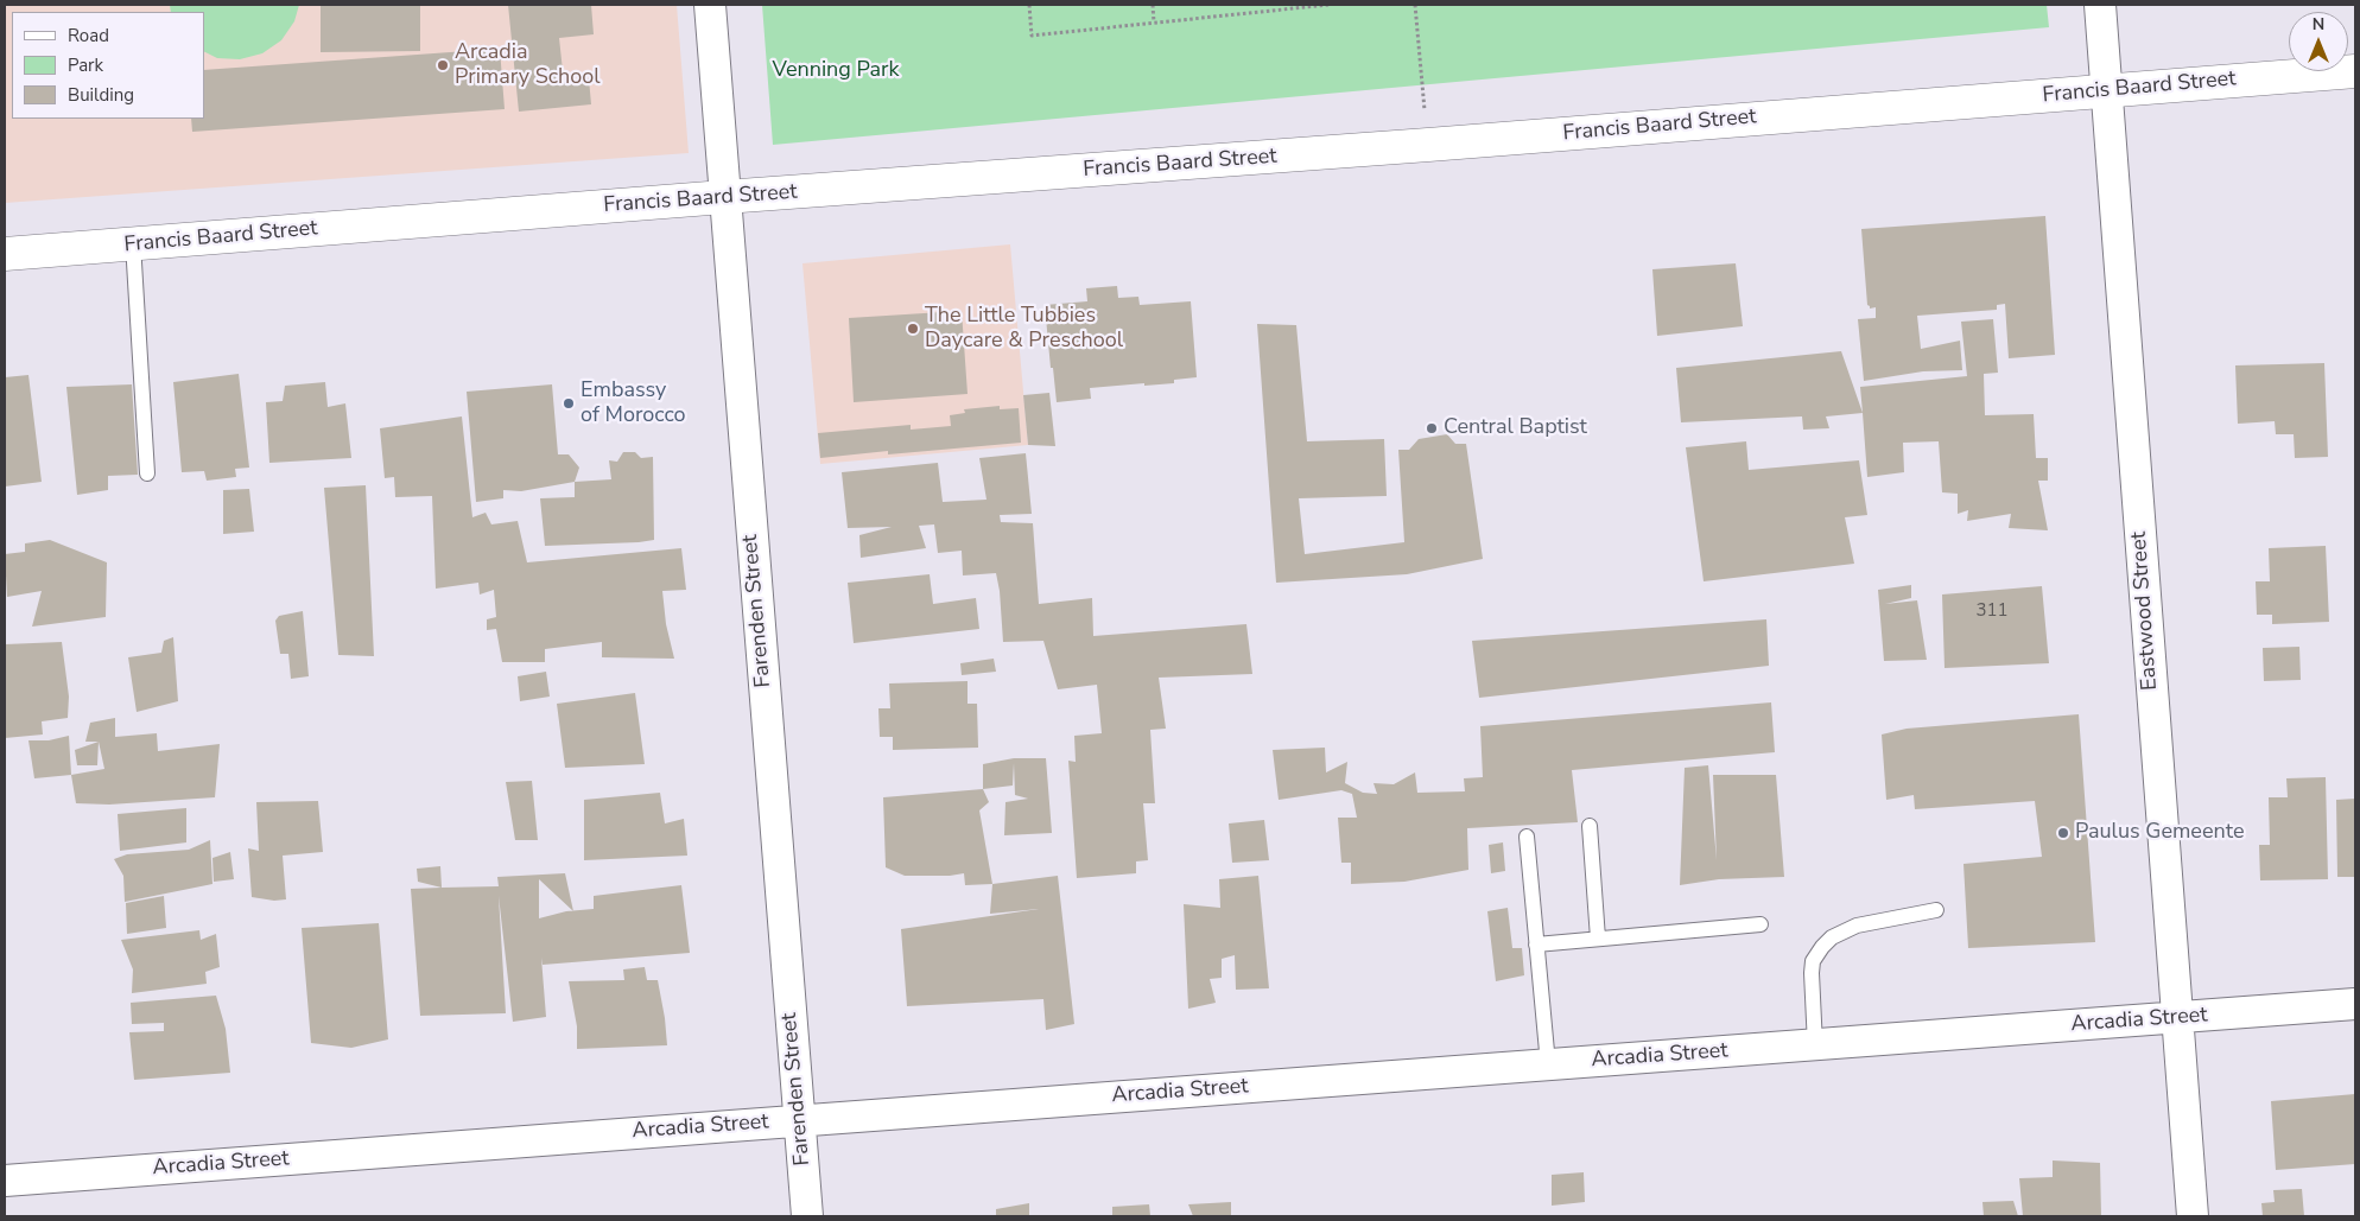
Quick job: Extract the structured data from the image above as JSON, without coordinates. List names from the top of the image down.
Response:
{
  "streets": {
    "main road": ["Francis Baard Street"],
    "street": ["Farenden Street", "Eastwood Street", "Arcadia Street"]
  },
  "crossings": [
    ["Francis Baard Street", "Farenden Street"],
    ["Francis Baard Street", "Eastwood Street"],
    ["Farenden Street", "Arcadia Street"],
    ["Eastwood Street", "Arcadia Street"]
  ],
  "parks": ["Venning Park"],
  "places": [
    "Arcadia Primary School",
    "The Little Tubbies Daycare & Preschool",
    "Embassy of Morocco",
    "Central Baptist",
    "Paulus Gemeente"
  ],
  "house_numbers": ["311"],
  "legend": ["Road", "Park", "Building"],
  "north": "top"
}
